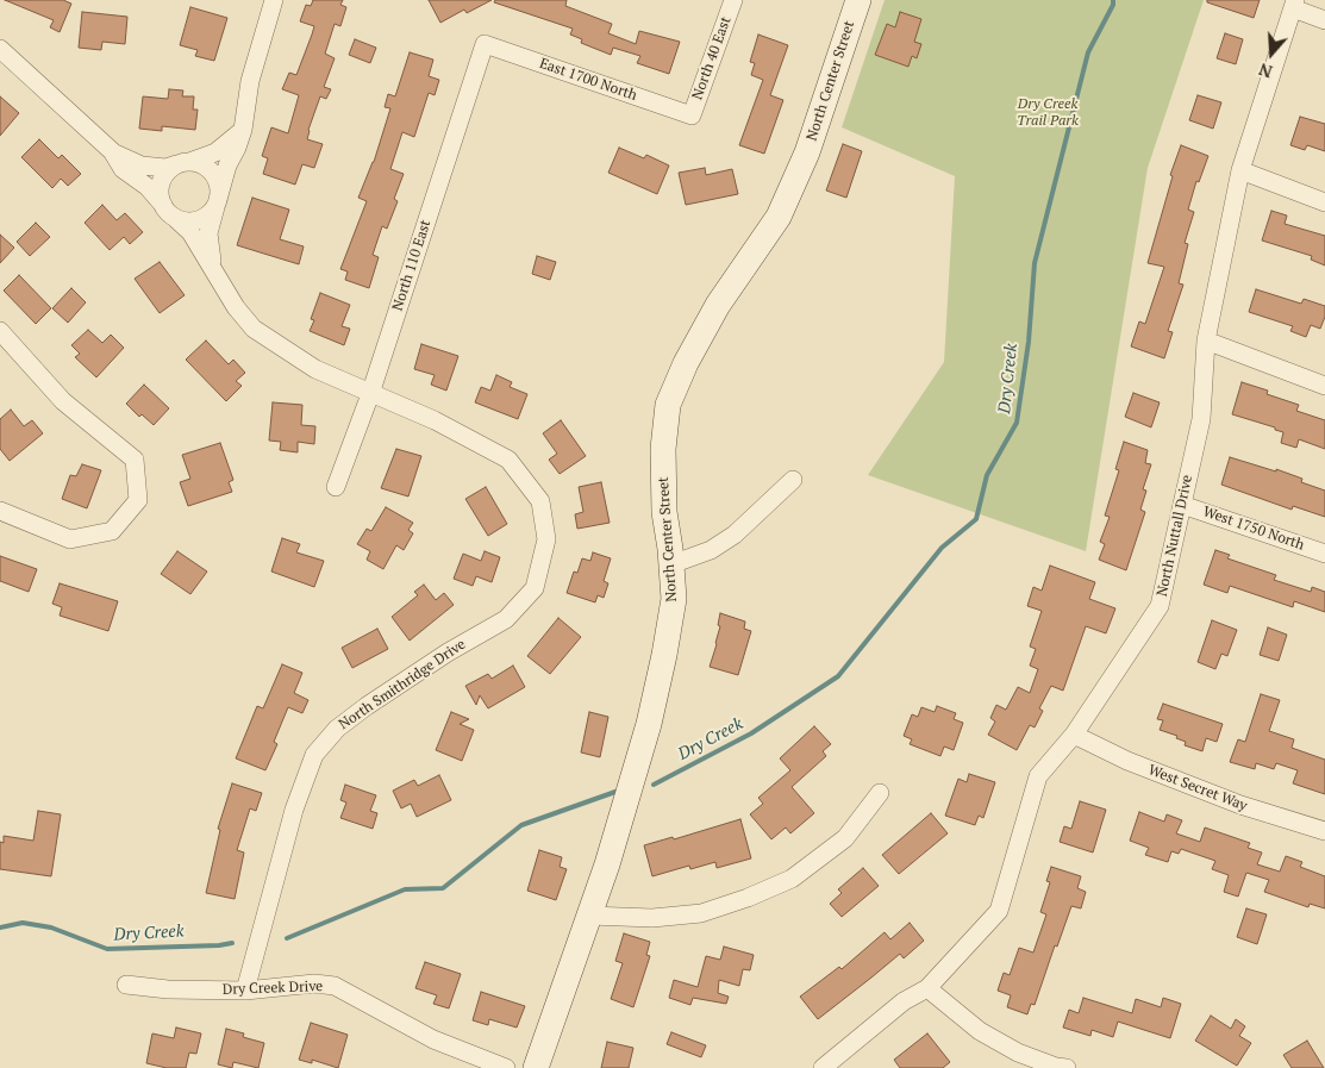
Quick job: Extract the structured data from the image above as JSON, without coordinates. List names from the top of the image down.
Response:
{
  "streets": {
    "street": [
      "North 40 East",
      "East 1700 North",
      "North Center Street",
      "North 110 East",
      "West 1750 North",
      "North Nuttall Drive",
      "North Smithridge Drive",
      "West Secret Way",
      "Dry Creek Drive"
    ]
  },
  "crossings": [
    ["North 40 East", "East 1700 North"],
    ["East 1700 North", "North 110 East"],
    ["North 110 East", "North Smithridge Drive"],
    ["West 1750 North", "North Nuttall Drive"],
    ["North Nuttall Drive", "West Secret Way"],
    ["North Smithridge Drive", "Dry Creek Drive"]
  ],
  "water": ["Dry Creek"],
  "parks": ["Dry Creek Trail Park"],
  "north": "bottom"
}
